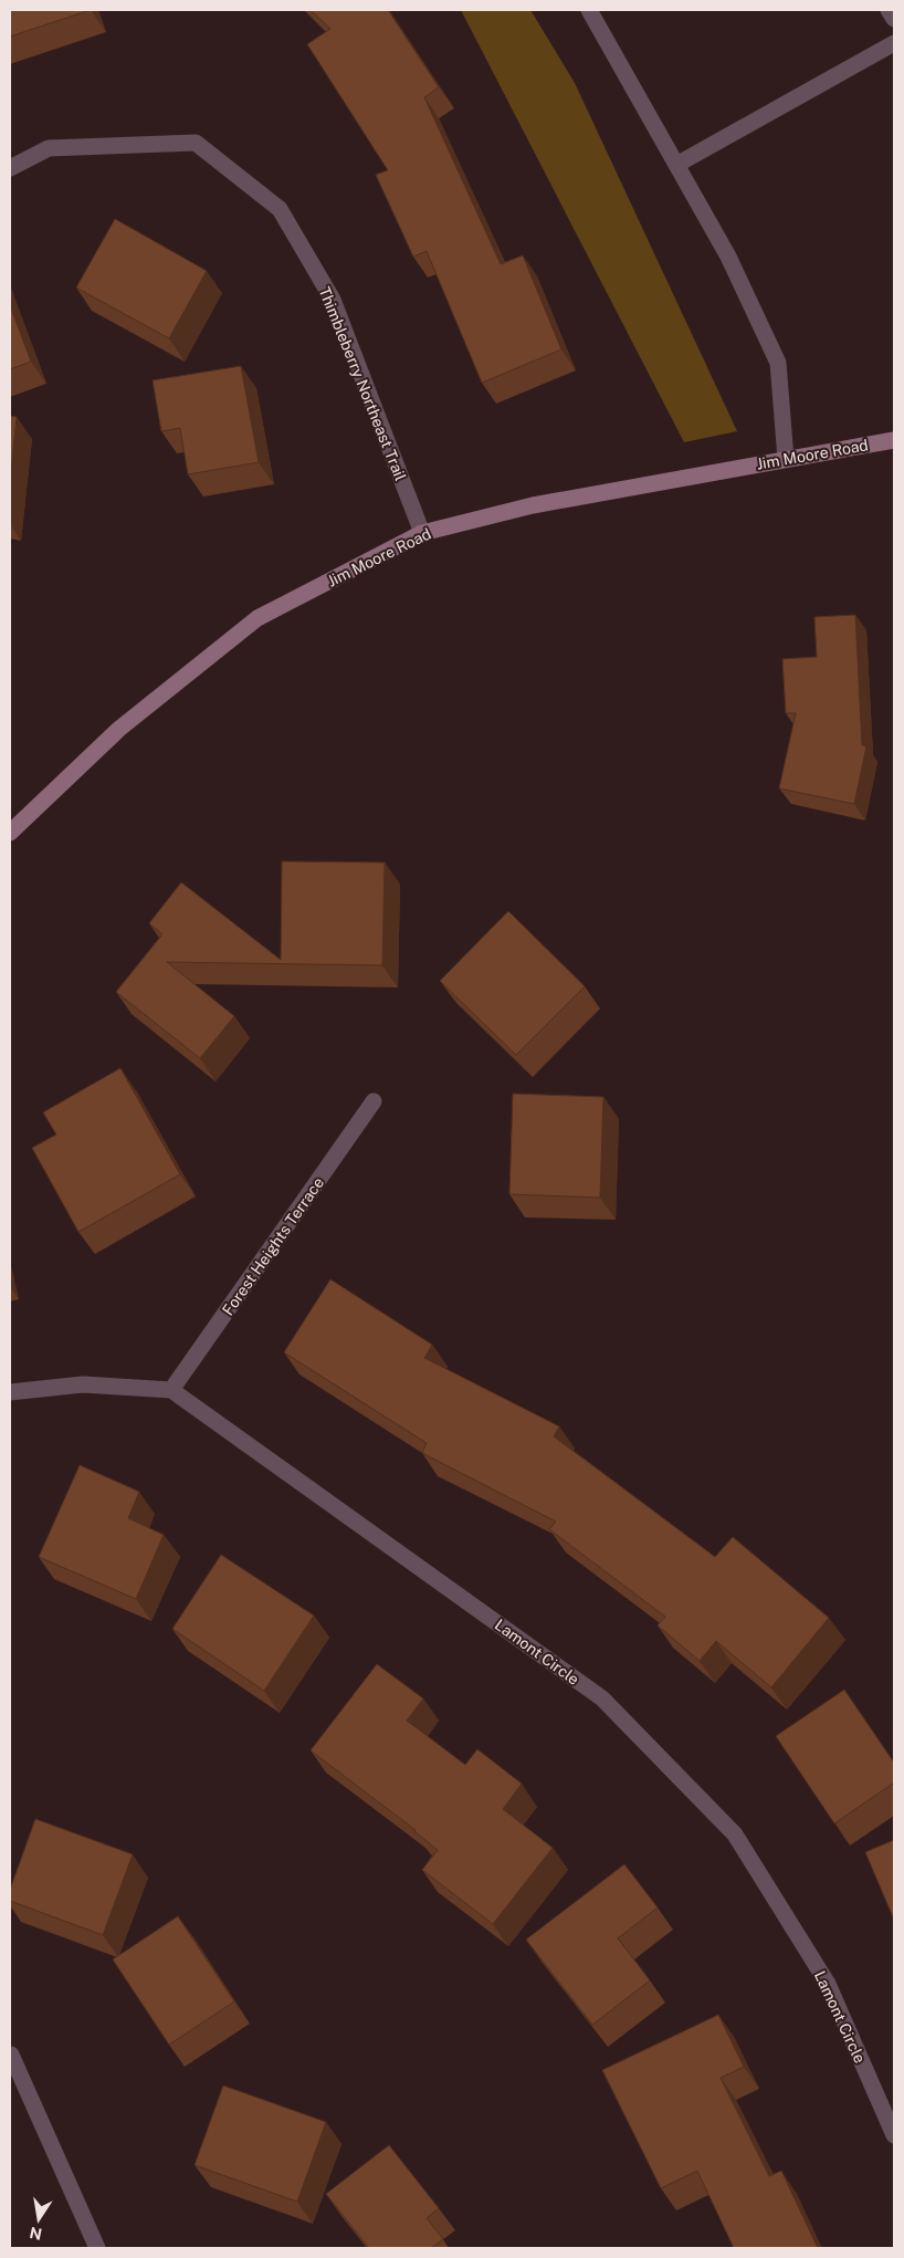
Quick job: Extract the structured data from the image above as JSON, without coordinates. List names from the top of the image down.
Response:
{
  "streets": {
    "street": [
      "Thimbleberry Northeast Trail",
      "Jim Moore Road",
      "Forest Heights Terrace",
      "Lamont Circle"
    ]
  },
  "crossings": [
    ["Thimbleberry Northeast Trail", "Jim Moore Road"],
    ["Forest Heights Terrace", "Lamont Circle"]
  ],
  "north": "bottom"
}
